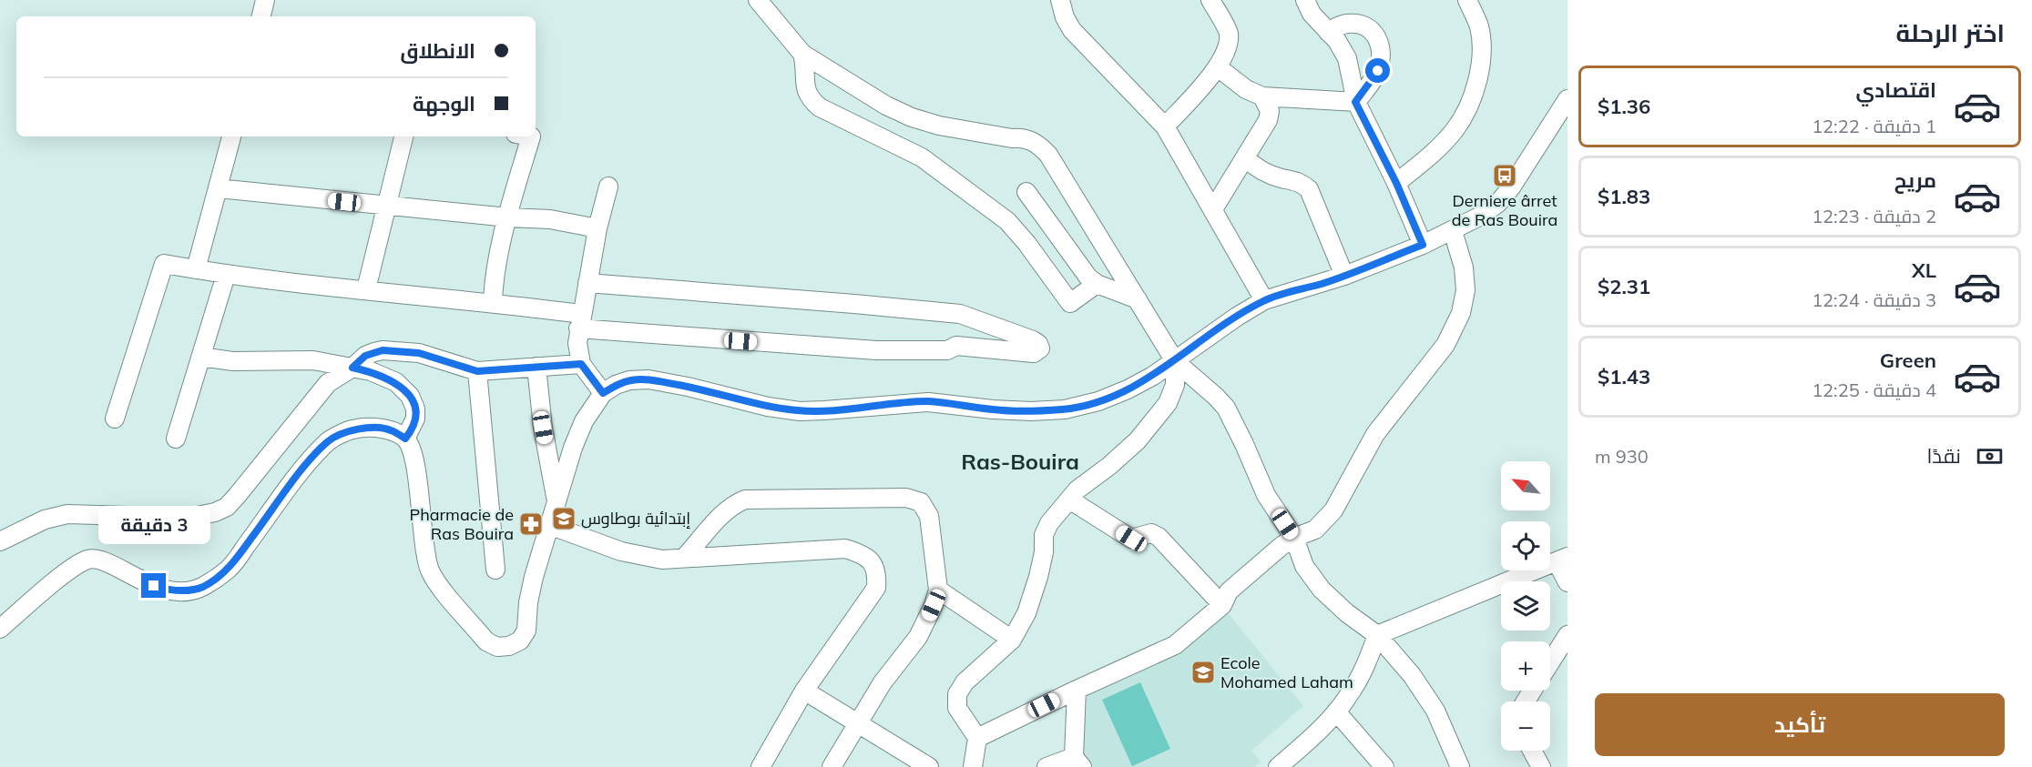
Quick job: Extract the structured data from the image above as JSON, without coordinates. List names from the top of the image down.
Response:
{
  "districts": ["Ras-Bouira"],
  "places": {
    "bus stop": ["Derniere ârret de Ras Bouira"],
    "school or university": ["إبتدائية بوطاوس", "Ecole Mohamed Laham"],
    "pharmacy": ["Pharmacie de Ras Bouira"]
  },
  "north": "top left",
  "page": {
    "heading": "اختر الرحلة",
    "banner": ["الانطلاق", "الوجهة"],
    "list": [
      {
        "name": "اقتصادي",
        "note": "1 دقيقة · 12:22",
        "value": "$1.36"
      },
      {
        "name": "مريح",
        "note": "2 دقيقة · 12:23",
        "value": "$1.83"
      },
      {
        "name": "XL",
        "note": "3 دقيقة · 12:24",
        "value": "$2.31"
      },
      {
        "name": "Green",
        "note": "4 دقيقة · 12:25",
        "value": "$1.43"
      }
    ],
    "pay": ["نقدًا", "930 m"],
    "map_buttons": ["+", "−"],
    "bubble": "3 دقيقة",
    "buttons": "تأكيد"
  }
}
